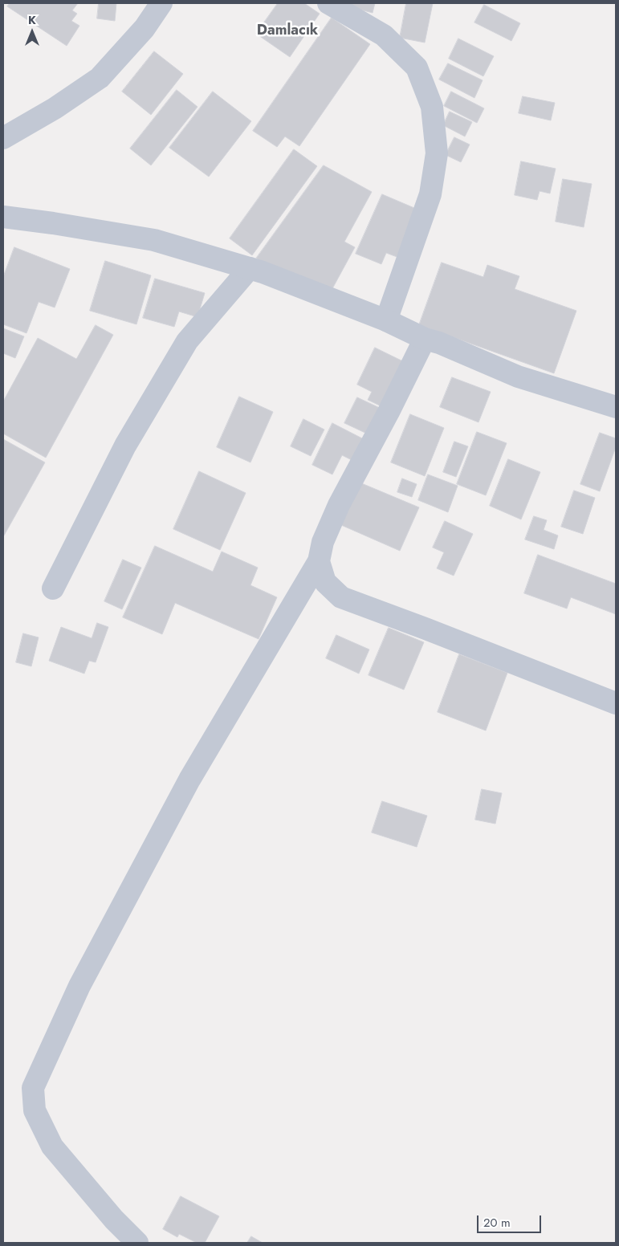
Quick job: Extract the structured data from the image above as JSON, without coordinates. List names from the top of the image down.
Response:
{
  "districts": ["Damlacık"],
  "scale_bar": "20 m",
  "north": "top"
}
